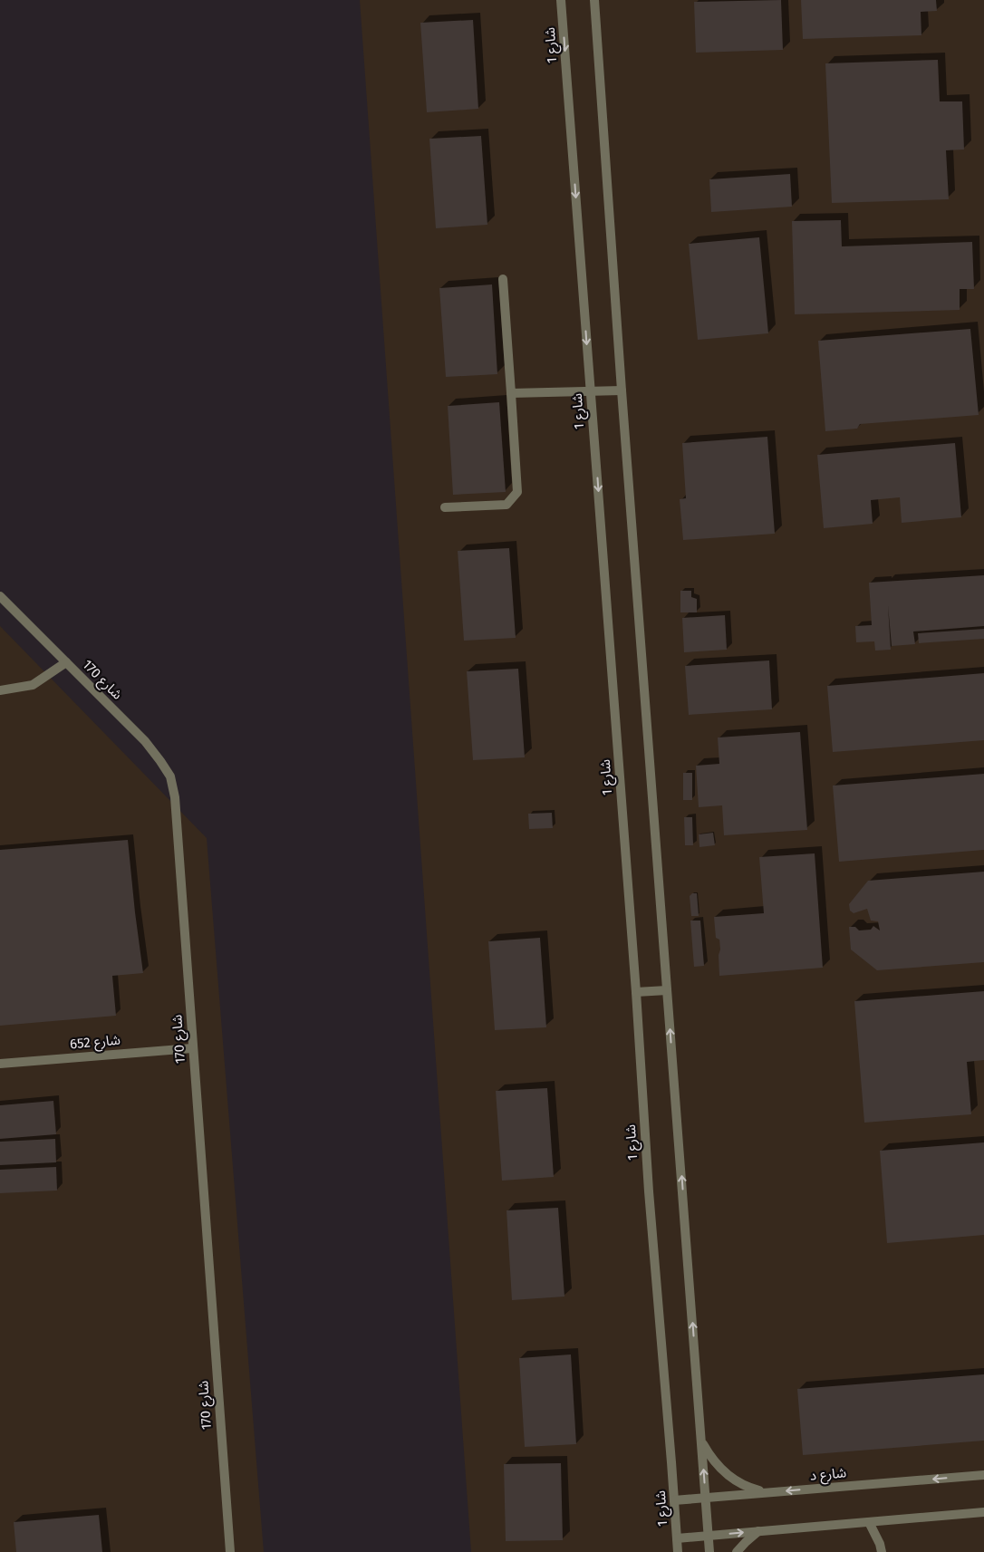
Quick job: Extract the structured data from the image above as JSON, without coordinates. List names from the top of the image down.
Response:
{
  "streets": {
    "street": [
      "شارع 1",
      "شارع 170",
      "شارع 652",
      "شارع د"
    ]
  },
  "crossings": [
    ["شارع 1", "شارع د"],
    ["شارع 170", "شارع 652"]
  ]
}
